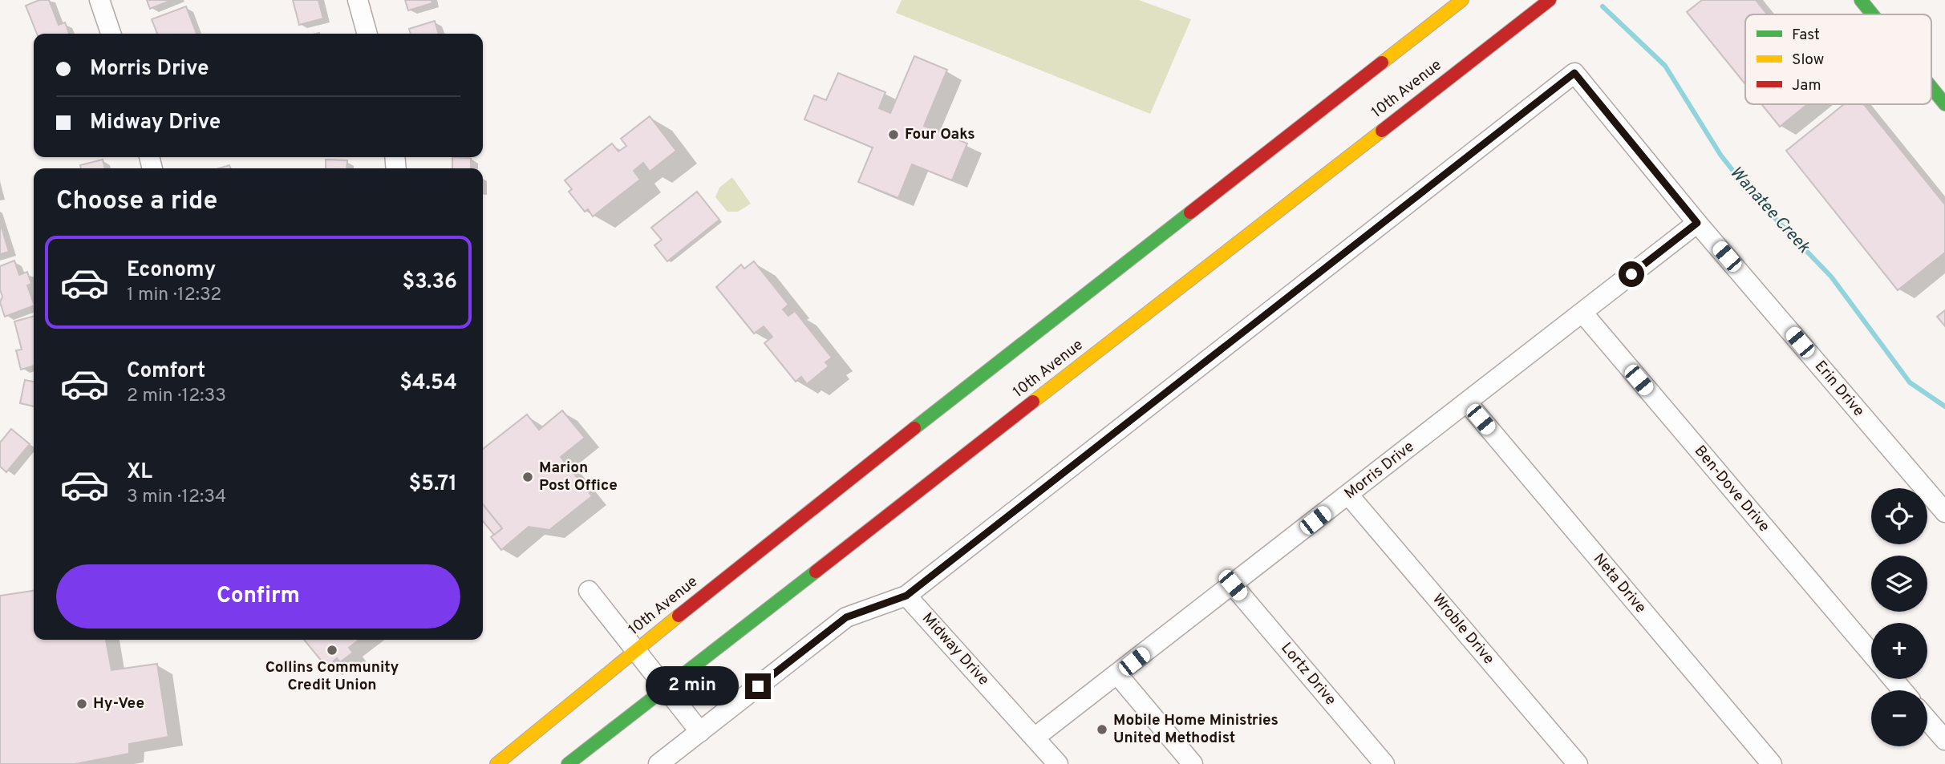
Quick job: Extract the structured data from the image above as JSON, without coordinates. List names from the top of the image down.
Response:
{
  "streets": {
    "main road": ["10th Avenue"],
    "street": [
      "Erin Drive",
      "Morris Drive",
      "Ben-Dove Drive",
      "Neta Drive",
      "Wroble Drive",
      "Midway Drive",
      "Lortz Drive"
    ]
  },
  "crossings": [
    ["Erin Drive", "Morris Drive"],
    ["Erin Drive", "Midway Drive"],
    ["Morris Drive", "Ben-Dove Drive"],
    ["Morris Drive", "Neta Drive"],
    ["Morris Drive", "Wroble Drive"],
    ["Morris Drive", "Midway Drive"],
    ["Morris Drive", "Lortz Drive"]
  ],
  "water": ["Wanatee Creek"],
  "places": [
    "Four Oaks",
    "Marion Post Office",
    "Collins Community Credit Union",
    "Hy-Vee",
    "Mobile Home Ministries United Methodist"
  ],
  "legend": ["Fast", "Slow", "Jam"],
  "page": {
    "banner": ["Morris Drive", "Midway Drive"],
    "heading": "Choose a ride",
    "list": [
      {
        "name": "Economy",
        "note": "1 min · 12:32",
        "value": "$3.36"
      },
      {
        "name": "Comfort",
        "note": "2 min · 12:33",
        "value": "$4.54"
      },
      {
        "name": "XL",
        "note": "3 min · 12:34",
        "value": "$5.71"
      }
    ],
    "map_buttons": ["+", "−"],
    "buttons": "Confirm",
    "bubble": "2 min"
  }
}
